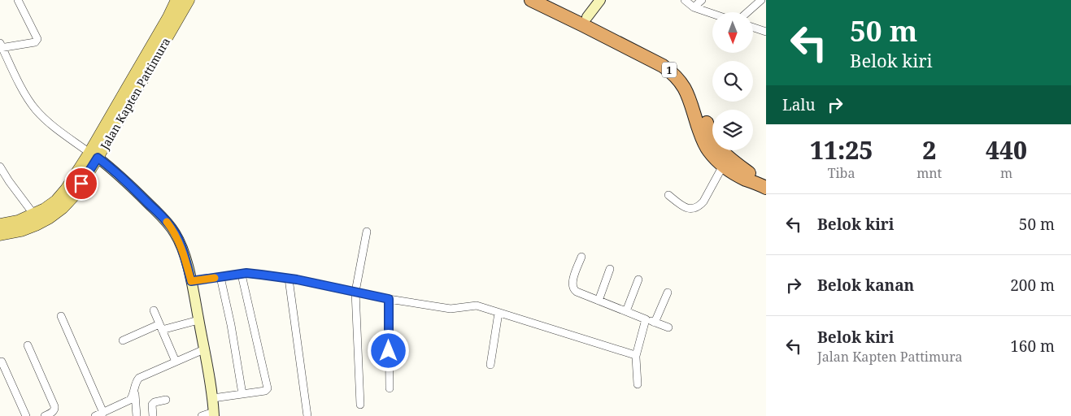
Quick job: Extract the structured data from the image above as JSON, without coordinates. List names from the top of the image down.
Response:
{
  "streets": {
    "highway": ["1"],
    "main road": ["Jalan Kapten Pattimura"]
  },
  "north": "bottom",
  "page": {
    "turn": ["50 m", "Belok kiri"],
    "then": "Lalu",
    "eta": [
      "11:25",
      "Tiba",
      "2",
      "mnt",
      "440",
      "m"
    ],
    "list": [
      {
        "name": "Belok kiri",
        "value": "50 m"
      },
      {
        "name": "Belok kanan",
        "value": "200 m"
      },
      {
        "name": "Belok kiri",
        "note": "Jalan Kapten Pattimura",
        "value": "160 m"
      }
    ]
  }
}
